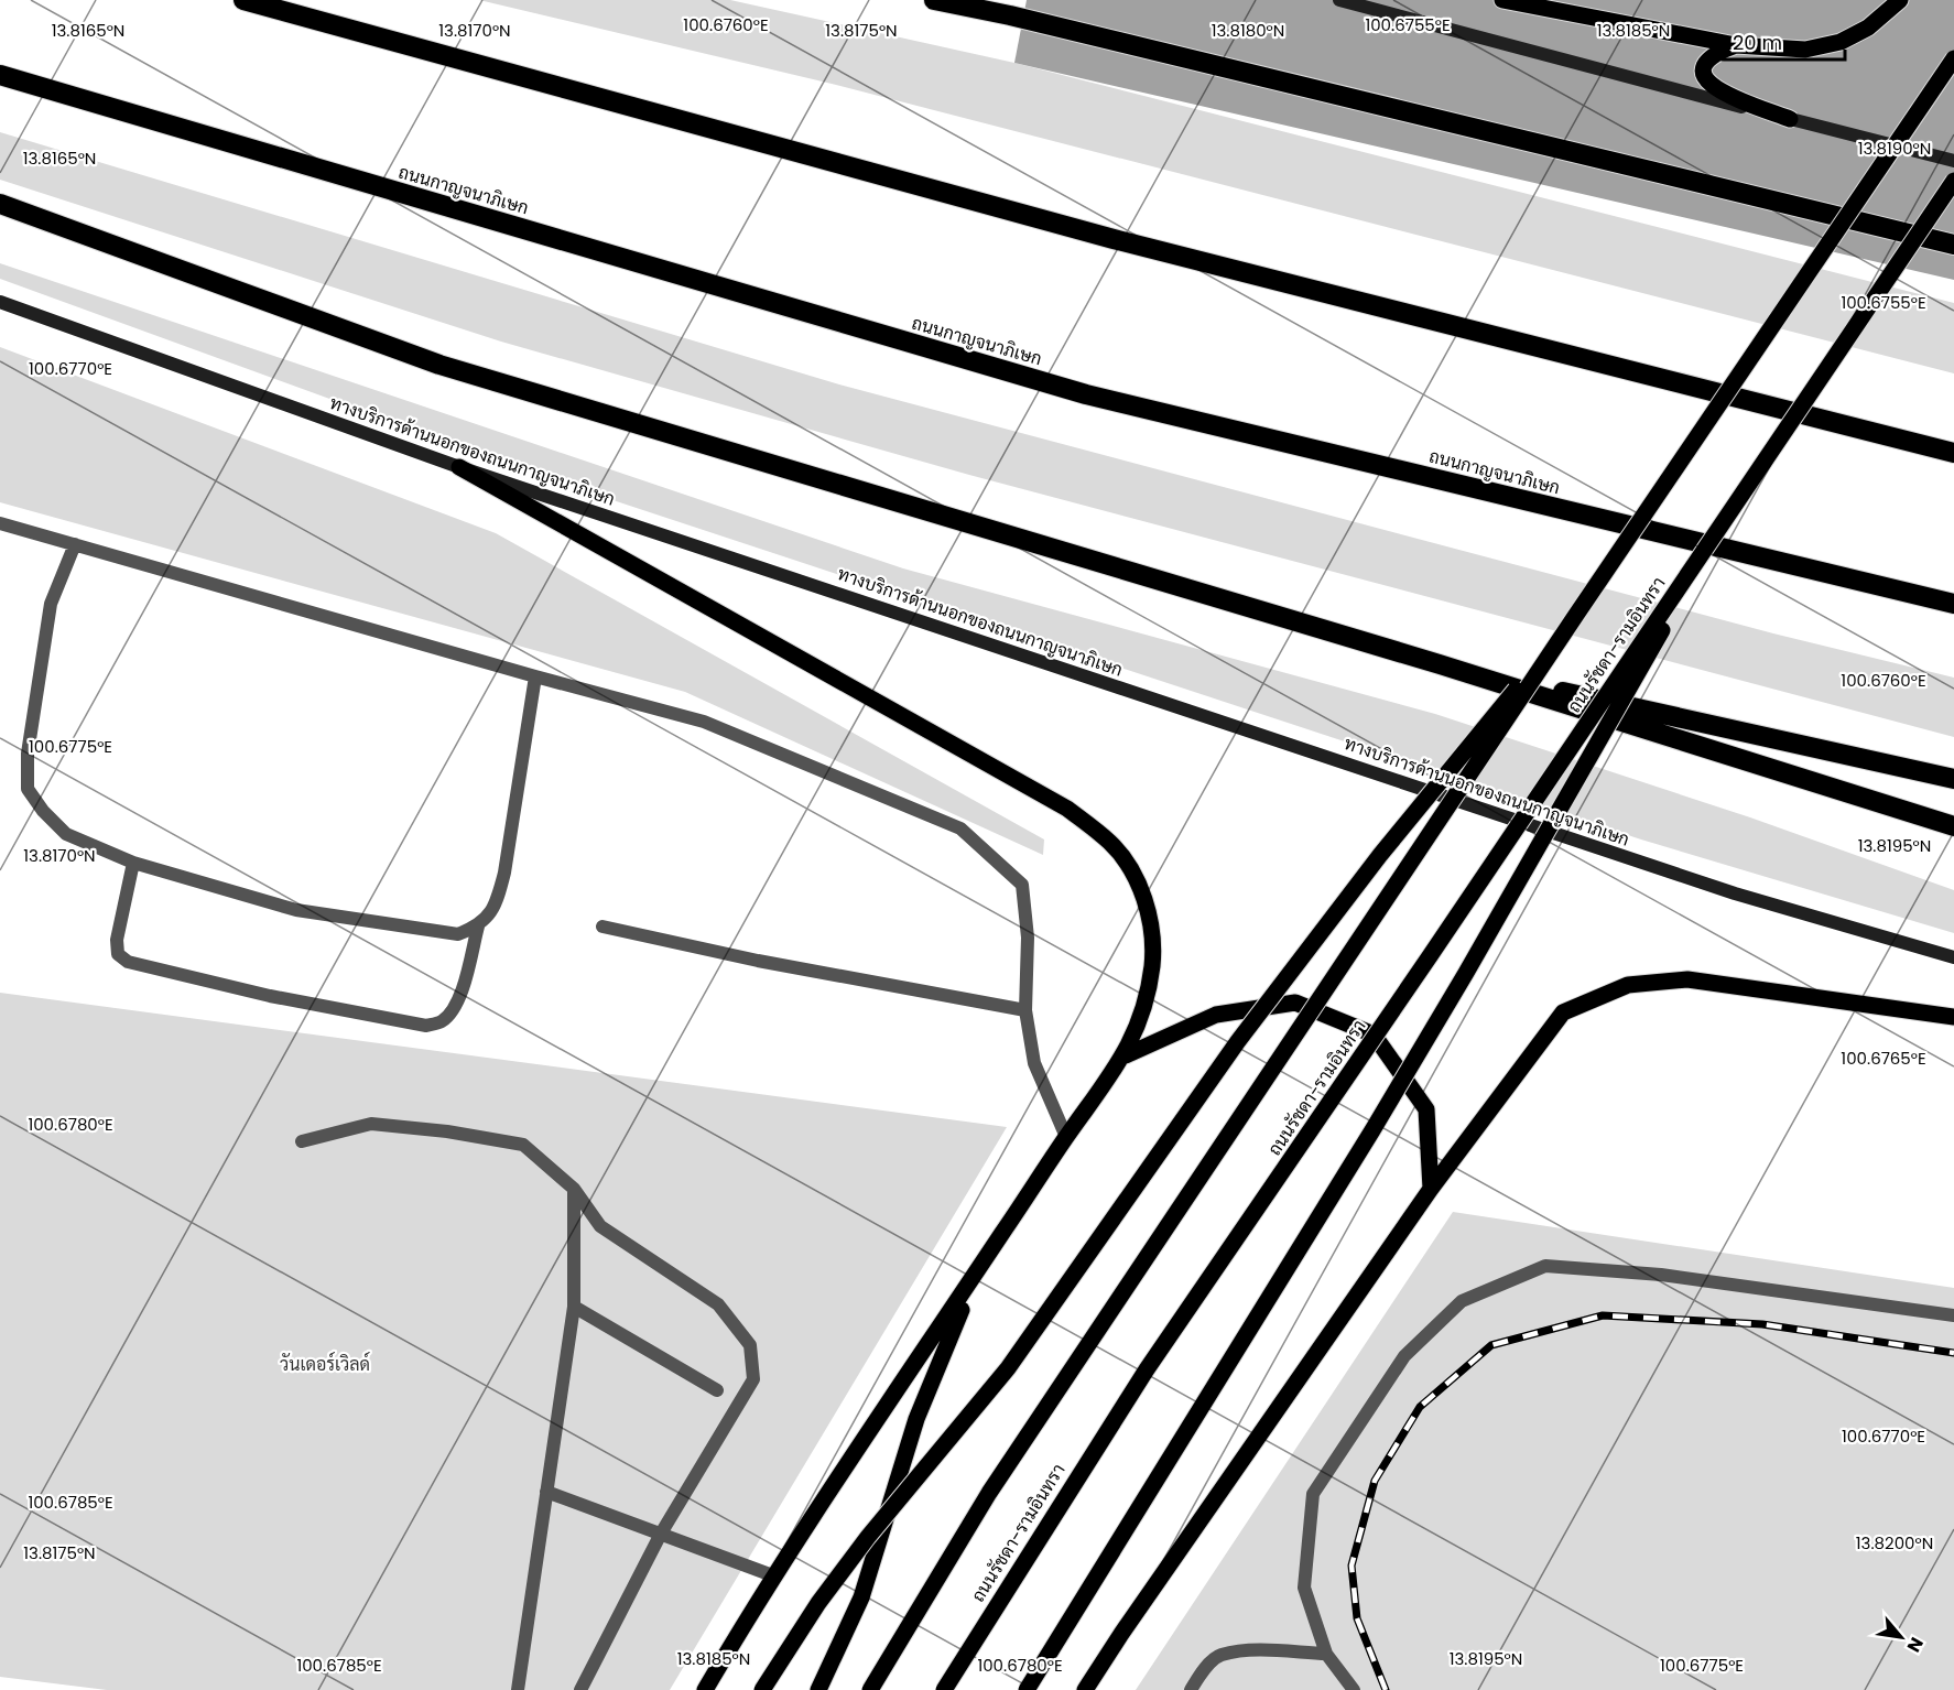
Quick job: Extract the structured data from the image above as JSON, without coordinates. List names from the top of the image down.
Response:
{
  "streets": {
    "highway": ["ถนนกาญจนาภิเษก"],
    "main road": ["ทางบริการด้านนอกของถนนกาญจนาภิเษก", "ถนนรัชดา-รามอินทรา"]
  },
  "parks": ["วันเดอร์เวิลด์"],
  "scale_bar": "20 m",
  "north": "bottom right",
  "coordinates": [
    "100.6760°E",
    "100.6755°E",
    "13.8165°N",
    "13.8170°N",
    "13.8175°N",
    "13.8180°N",
    "13.8185°N",
    "13.8190°N",
    "100.6770°E",
    "100.6775°E",
    "13.8195°N",
    "100.6765°E",
    "100.6780°E",
    "100.6785°E",
    "13.8200°N"
  ]
}
